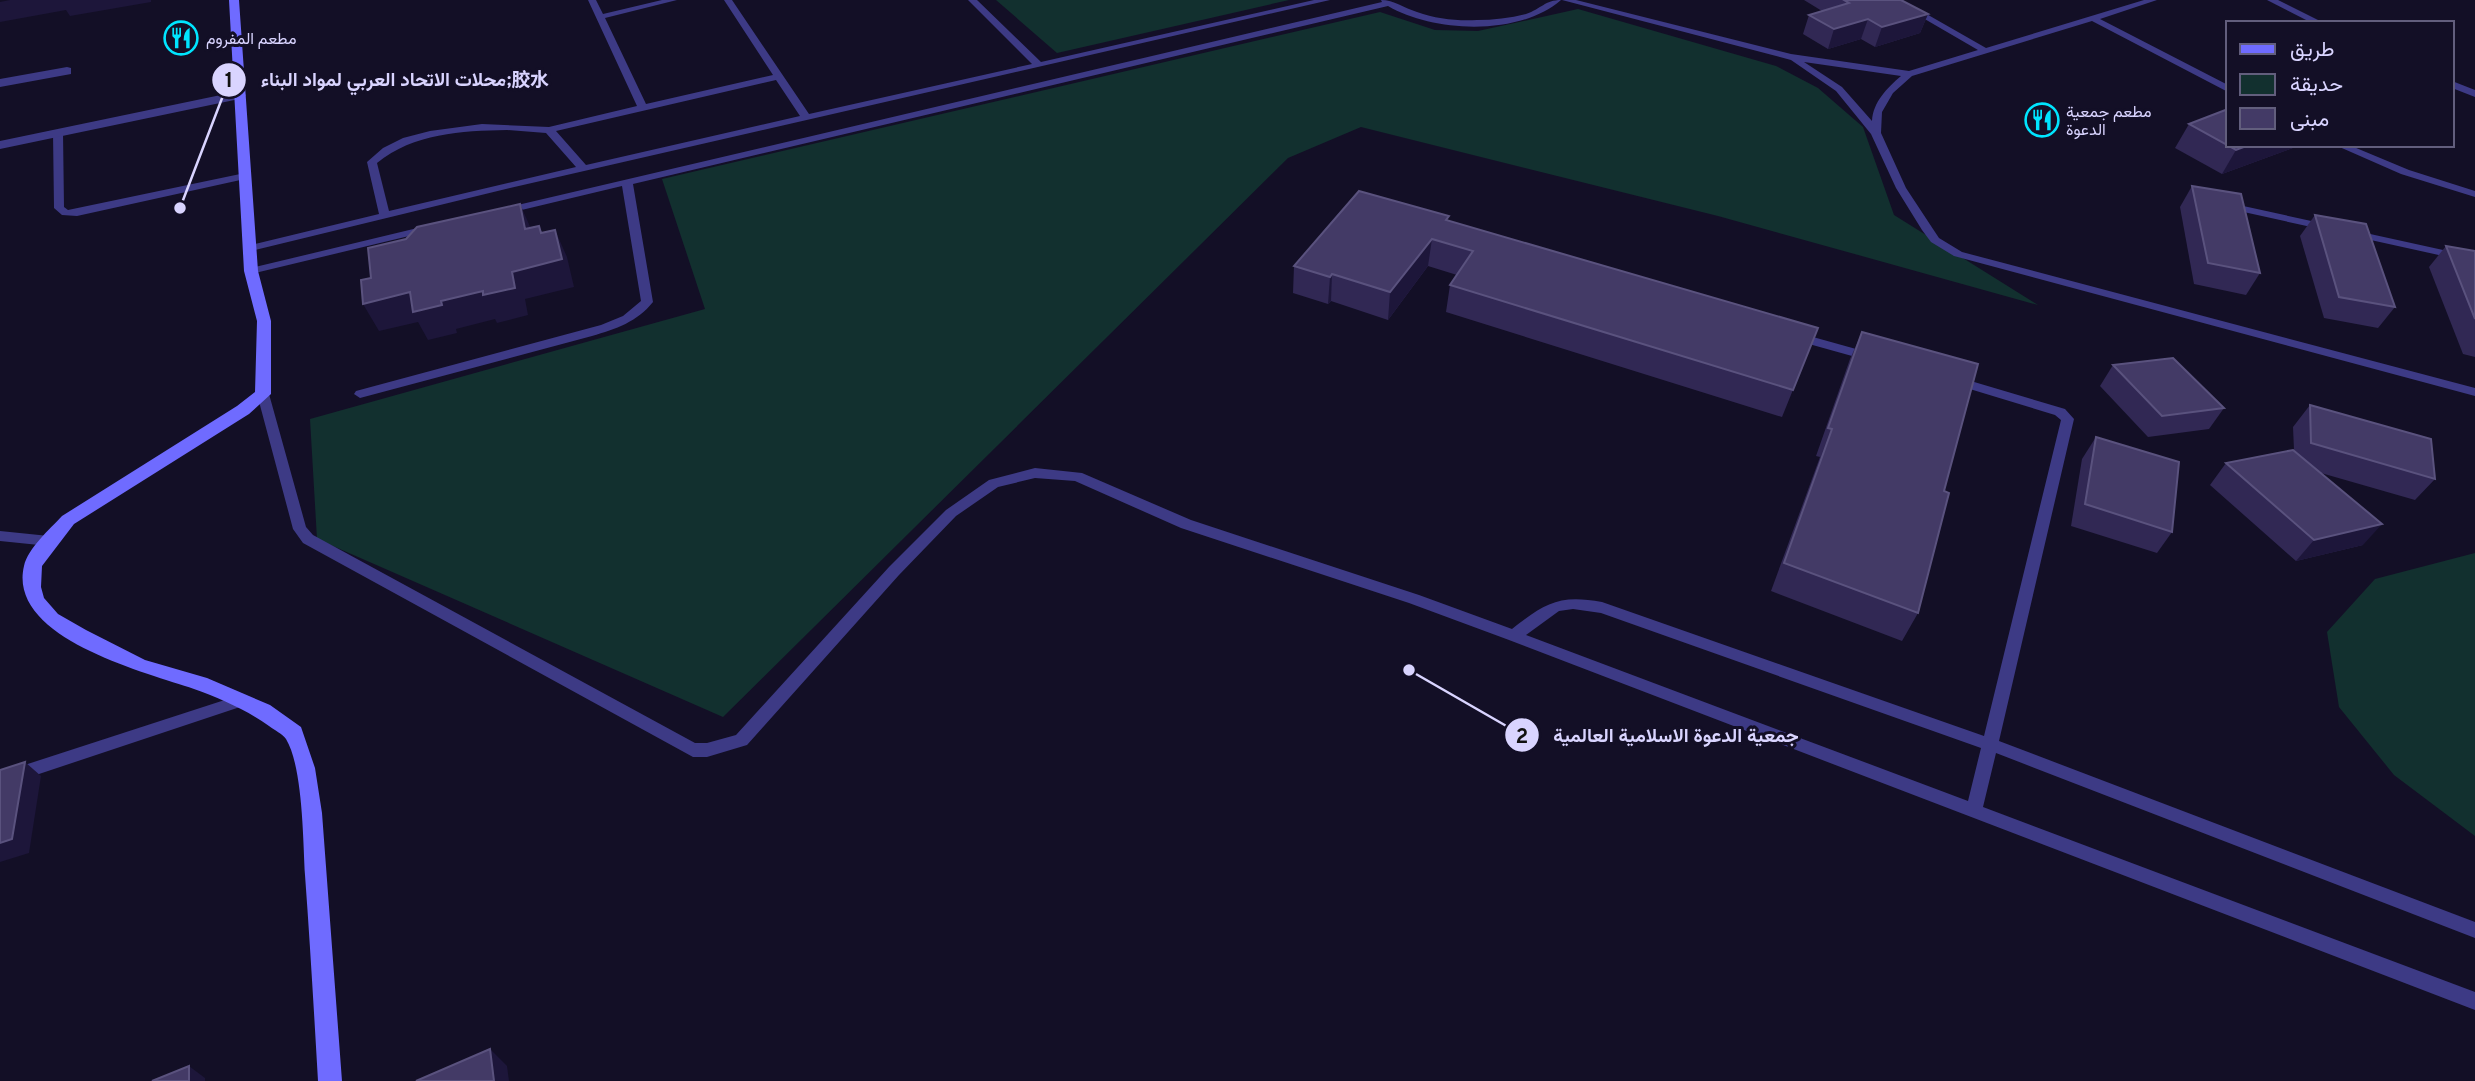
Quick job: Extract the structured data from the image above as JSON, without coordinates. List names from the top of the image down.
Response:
{
  "places": {
    "restaurant": ["مطعم المفروم", "مطعم جمعية الدعوة"],
    "other": ["محلات الاتحاد العربي لمواد البناء;胶水", "جمعية الدعوة الاسلامية العالمية"]
  },
  "legend": ["طريق", "حديقة", "مبنى"]
}
